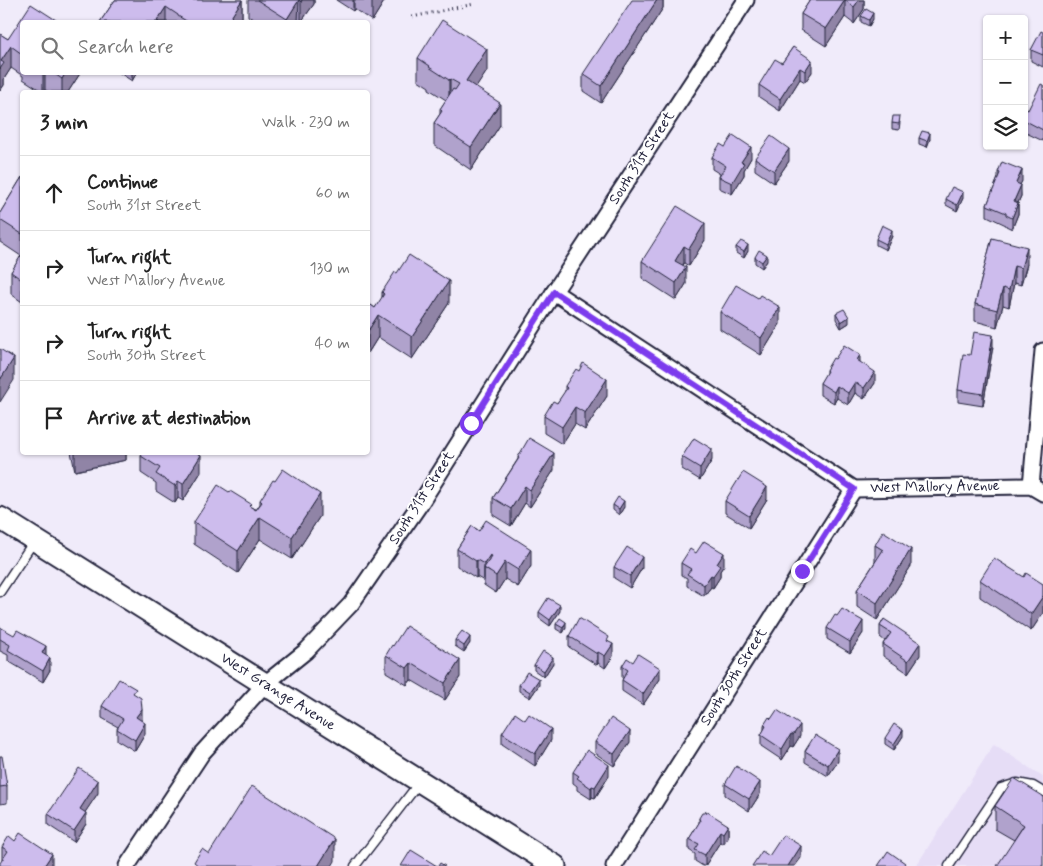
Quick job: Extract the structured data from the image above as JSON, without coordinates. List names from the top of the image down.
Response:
{
  "streets": {
    "street": [
      "South 31st Street",
      "West Mallory Avenue",
      "South 30th Street",
      "West Grange Avenue"
    ]
  },
  "crossings": [
    ["South 31st Street", "West Mallory Avenue"],
    ["South 31st Street", "West Grange Avenue"],
    ["West Mallory Avenue", "South 30th Street"]
  ],
  "page": {
    "map_buttons": ["+", "−"],
    "search": "Search here",
    "heading": ["3 min", "Walk · 230 m"],
    "list": [
      ["Continue", "South 31st Street", "60 m"],
      ["Turn right", "West Mallory Avenue", "130 m"],
      ["Turn right", "South 30th Street", "40 m"],
      "Arrive at destination"
    ]
  }
}
